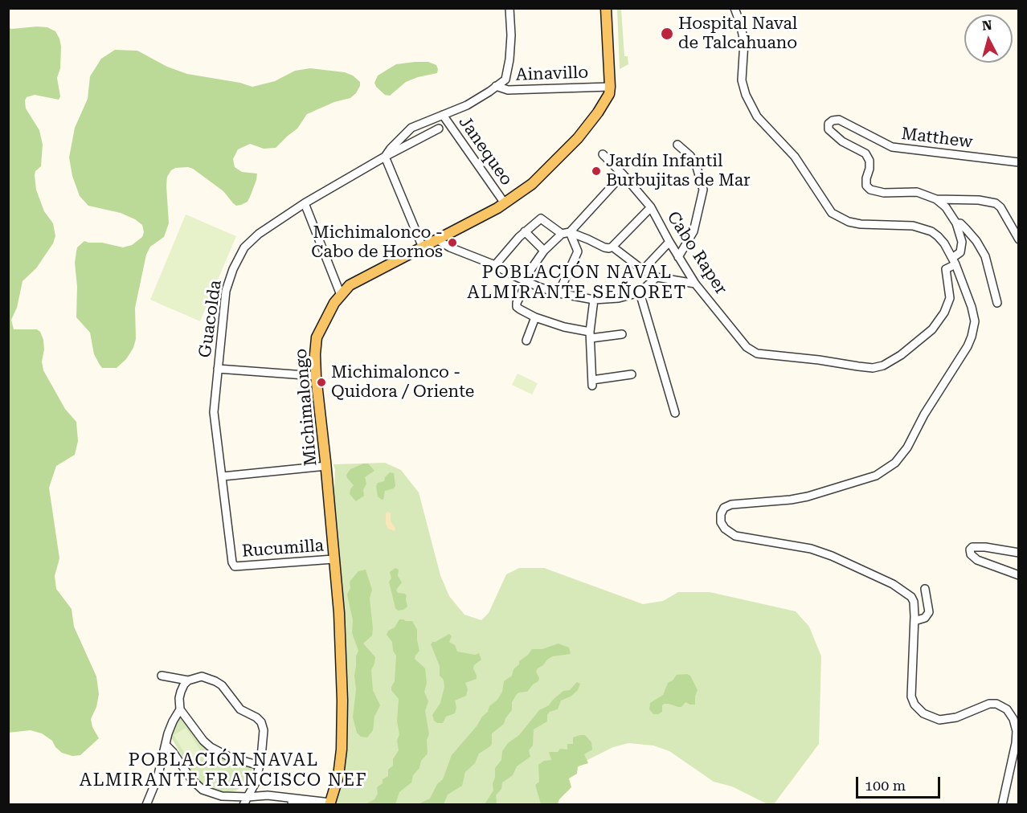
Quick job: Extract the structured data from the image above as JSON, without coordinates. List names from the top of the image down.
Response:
{
  "streets": {
    "main road": ["Michimalongo"],
    "street": [
      "Ainavillo",
      "Matthew",
      "Janequeo",
      "Cabo Raper",
      "Guacolda",
      "Rucumilla"
    ]
  },
  "crossings": [
    ["Ainavillo", "Michimalongo"],
    ["Janequeo", "Michimalongo"],
    ["Guacolda", "Rucumilla"],
    ["Michimalongo", "Rucumilla"]
  ],
  "districts": ["POBLACIÓN NAVAL ALMIRANTE SEÑORET", "POBLACIÓN NAVAL ALMIRANTE FRANCISCO NEF"],
  "places": [
    "Hospital Naval de Talcahuano",
    "Jardín Infantil Burbujitas de Mar",
    "Michimalonco - Cabo de Hornos",
    "Michimalonco - Quidora / Oriente"
  ],
  "scale_bar": "100 m",
  "north": "top"
}
